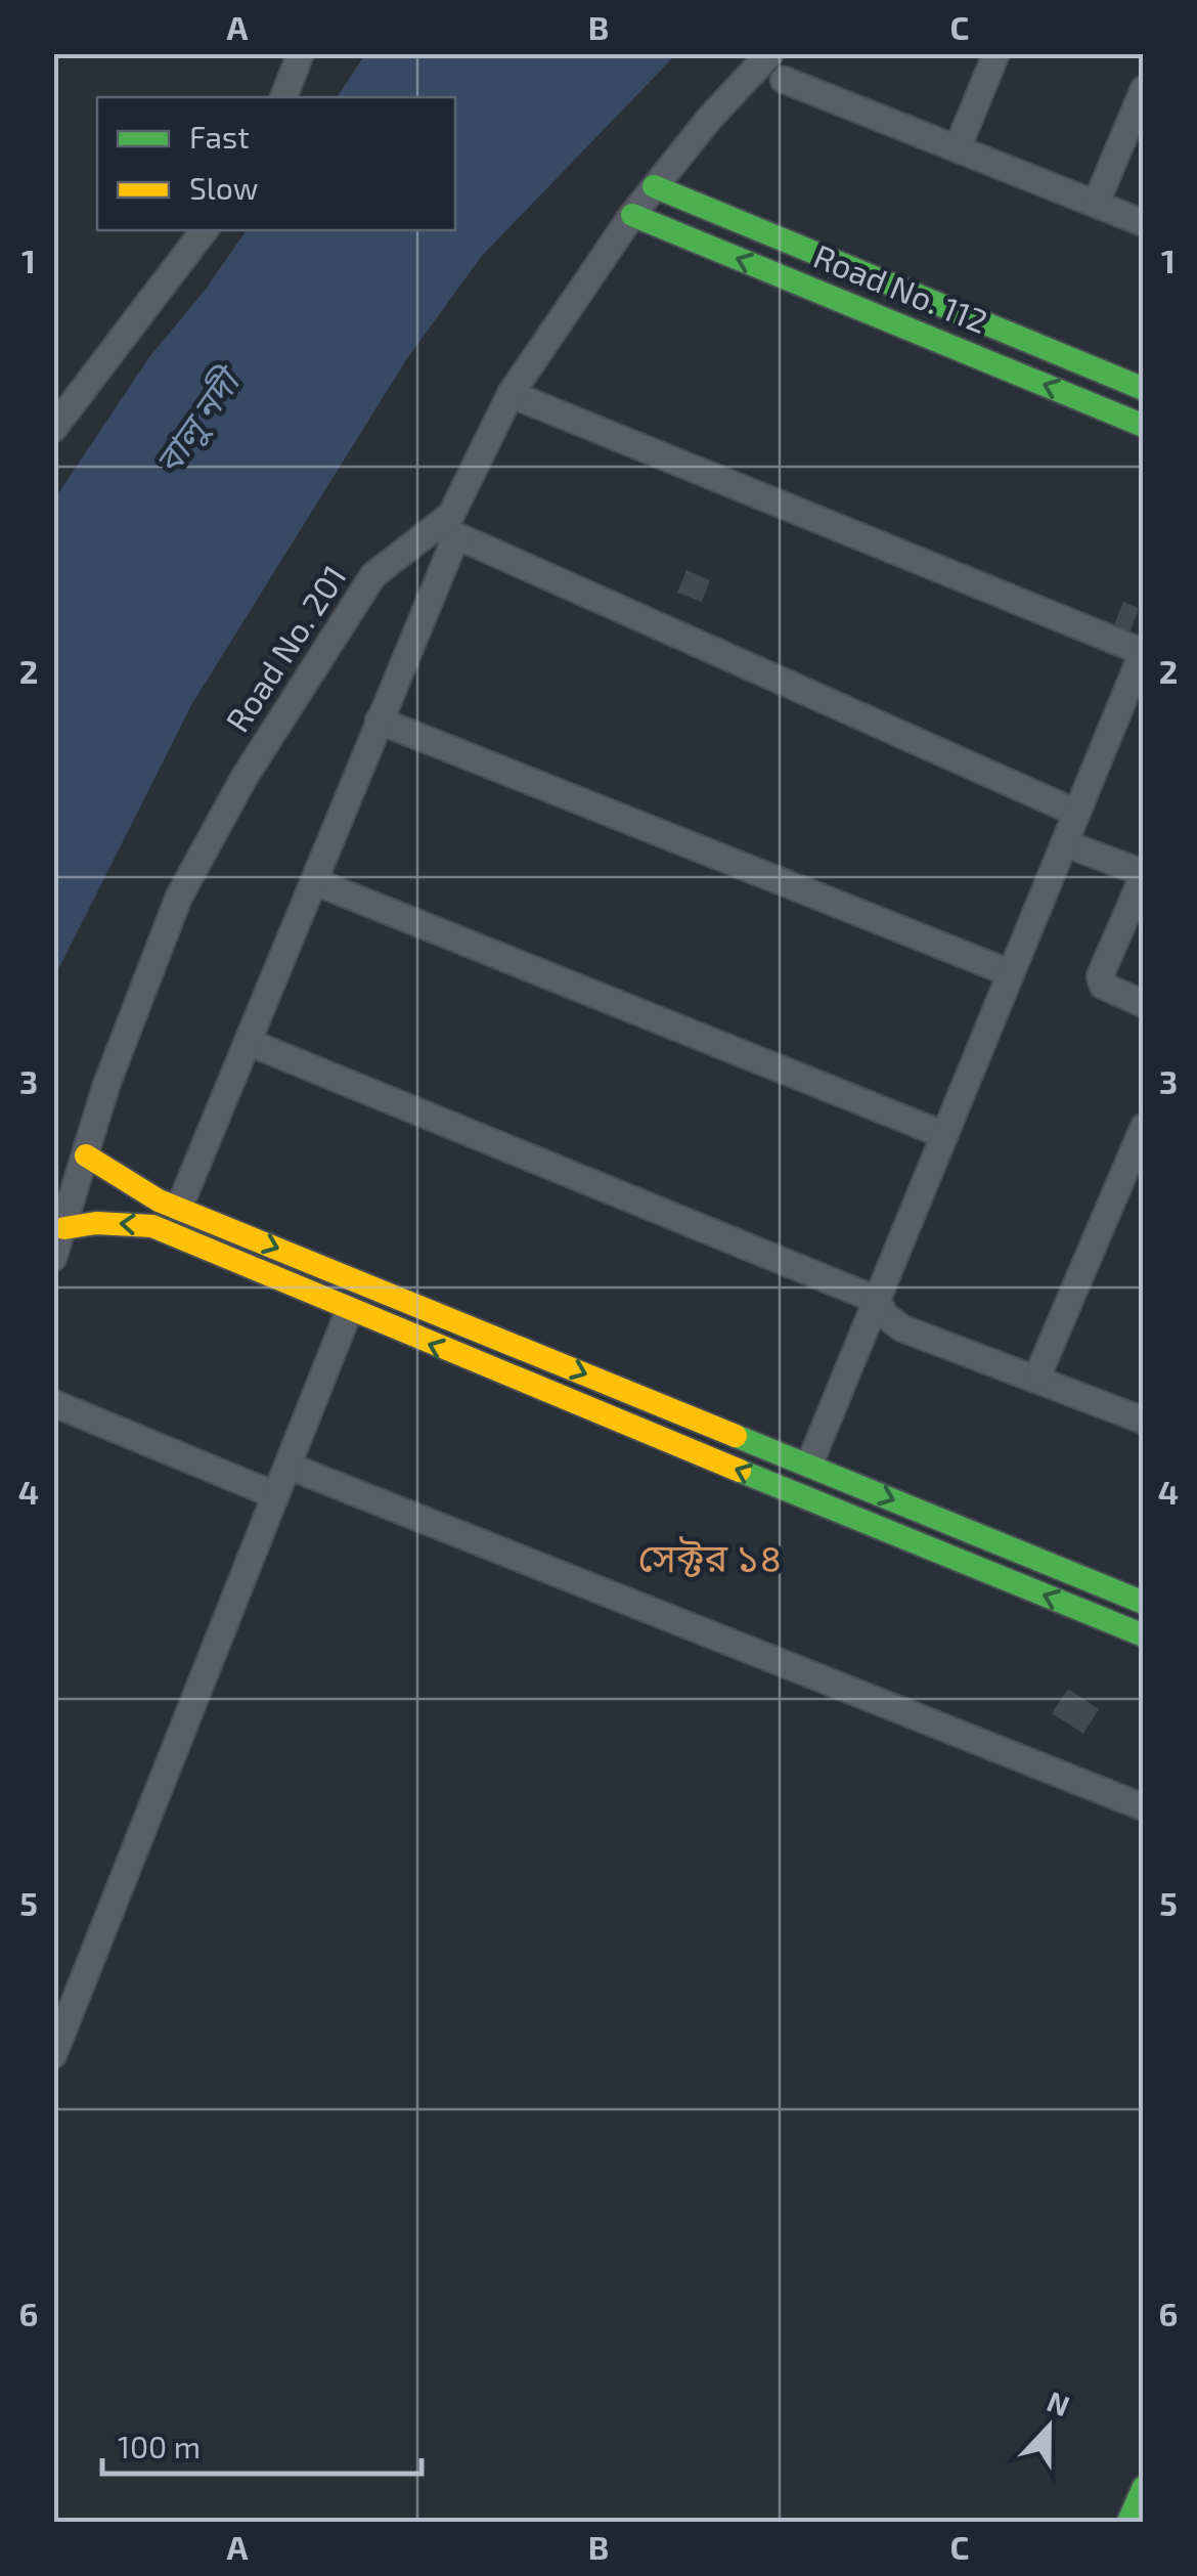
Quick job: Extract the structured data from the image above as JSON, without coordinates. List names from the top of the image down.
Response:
{
  "streets": {
    "street": ["Road No. 112", "Road No. 201"]
  },
  "crossings": [
    ["Road No. 112", "Road No. 201"]
  ],
  "districts": ["সেক্টর ১৪"],
  "water": ["বালু নদী"],
  "legend": ["Fast", "Slow"],
  "scale_bar": "100 m",
  "north": "top",
  "grid": {
    "columns": ["A", "B", "C"],
    "rows": [
      "1",
      "2",
      "3",
      "4",
      "5",
      "6"
    ]
  }
}
